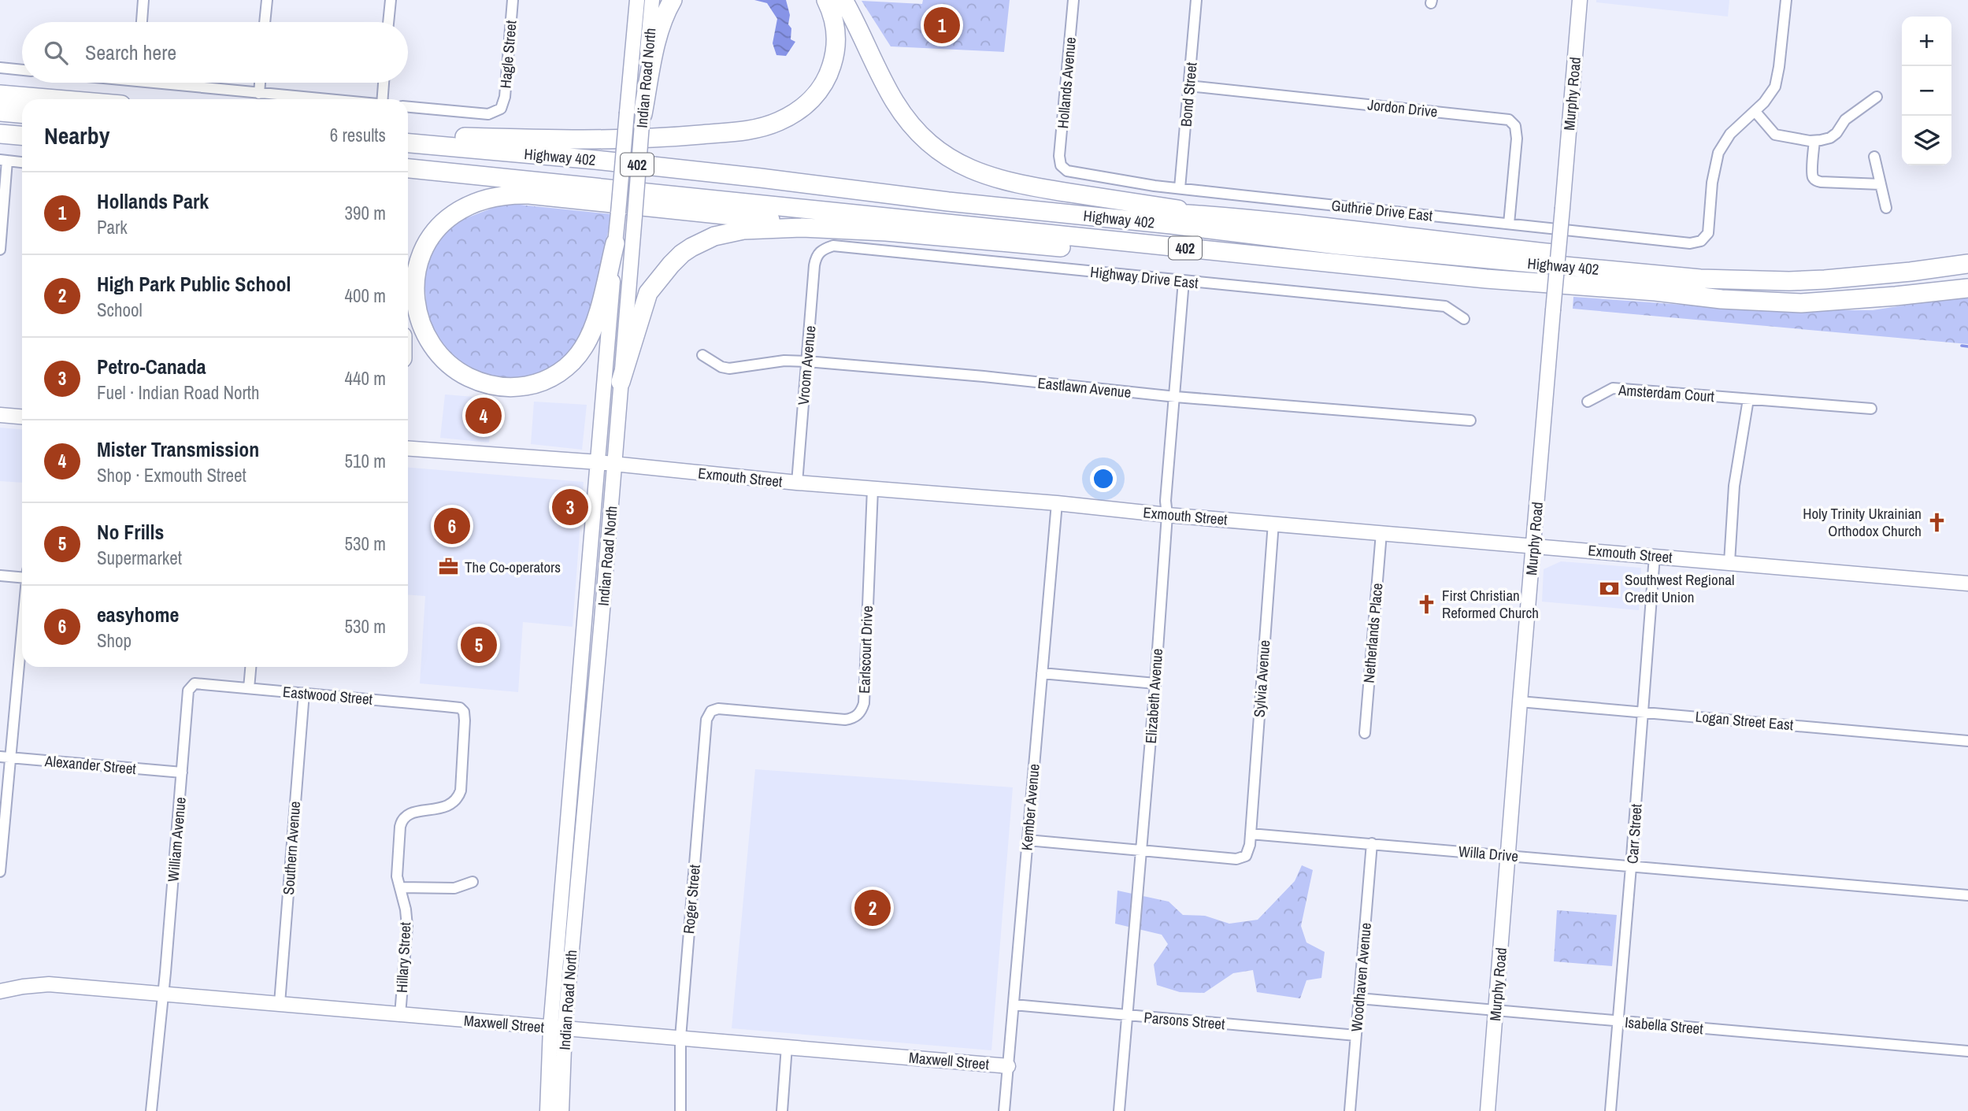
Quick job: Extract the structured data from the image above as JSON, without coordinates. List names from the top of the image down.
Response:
{
  "streets": {
    "highway": ["Highway 402", "402"],
    "main road": [
      "Indian Road North",
      "Murphy Road",
      "Exmouth Street",
      "Maxwell Street"
    ],
    "street": [
      "Hagle Street",
      "Hollands Avenue",
      "Bond Street",
      "Jordon Drive",
      "Guthrie Drive East",
      "Highway Drive East",
      "Vroom Avenue",
      "Eastlawn Avenue",
      "Amsterdam Court",
      "Netherlands Place",
      "Earlscourt Drive",
      "Sylvia Avenue",
      "Eastwood Street",
      "Elizabeth Avenue",
      "Logan Street East",
      "Alexander Street",
      "Kember Avenue",
      "Carr Street",
      "William Avenue",
      "Southern Avenue",
      "Willa Drive",
      "Roger Street",
      "Hillary Street",
      "Woodhaven Avenue",
      "Parsons Street",
      "Isabella Street"
    ]
  },
  "crossings": [
    ["Indian Road North", "Exmouth Street"],
    ["Indian Road North", "Maxwell Street"],
    ["Hollands Avenue", "Guthrie Drive East"],
    ["Murphy Road", "Exmouth Street"],
    ["Murphy Road", "Logan Street East"],
    ["Murphy Road", "Willa Drive"],
    ["Murphy Road", "Isabella Street"],
    ["Bond Street", "Jordon Drive"],
    ["Bond Street", "Guthrie Drive East"],
    ["Jordon Drive", "Guthrie Drive East"],
    ["Highway Drive East", "Vroom Avenue"],
    ["Highway Drive East", "Elizabeth Avenue"],
    ["Vroom Avenue", "Eastlawn Avenue"],
    ["Vroom Avenue", "Exmouth Street"],
    ["Eastlawn Avenue", "Elizabeth Avenue"],
    ["Exmouth Street", "Netherlands Place"],
    ["Exmouth Street", "Earlscourt Drive"],
    ["Exmouth Street", "Sylvia Avenue"],
    ["Exmouth Street", "Elizabeth Avenue"],
    ["Exmouth Street", "Kember Avenue"],
    ["Exmouth Street", "Carr Street"],
    ["Earlscourt Drive", "Roger Street"],
    ["Sylvia Avenue", "Willa Drive"],
    ["Eastwood Street", "William Avenue"],
    ["Eastwood Street", "Southern Avenue"],
    ["Eastwood Street", "Hillary Street"],
    ["Elizabeth Avenue", "Parsons Street"],
    ["Logan Street East", "Carr Street"],
    ["Alexander Street", "William Avenue"],
    ["Kember Avenue", "Parsons Street"],
    ["Kember Avenue", "Maxwell Street"],
    ["Carr Street", "Willa Drive"],
    ["Carr Street", "Isabella Street"],
    ["William Avenue", "Maxwell Street"],
    ["Southern Avenue", "Maxwell Street"],
    ["Willa Drive", "Woodhaven Avenue"],
    ["Roger Street", "Maxwell Street"],
    ["Hillary Street", "Maxwell Street"],
    ["Woodhaven Avenue", "Parsons Street"],
    ["Woodhaven Avenue", "Isabella Street"]
  ],
  "places": {
    "church": ["Holy Trinity Ukrainian Orthodox Church", "First Christian Reformed Church"],
    "office": ["The Co-operators"],
    "bank": ["Southwest Regional Credit Union"]
  },
  "page": {
    "pins": [
      "1",
      "4",
      "3",
      "6",
      "5",
      "2"
    ],
    "map_buttons": ["+", "−"],
    "search": "Search here",
    "heading": ["Nearby", "6 results"],
    "list": [
      {
        "mark": "1",
        "name": "Hollands Park",
        "note": "Park",
        "value": "390 m"
      },
      {
        "mark": "2",
        "name": "High Park Public School",
        "note": "School",
        "value": "400 m"
      },
      {
        "mark": "3",
        "name": "Petro-Canada",
        "note": "Fuel · Indian Road North",
        "value": "440 m"
      },
      {
        "mark": "4",
        "name": "Mister Transmission",
        "note": "Shop · Exmouth Street",
        "value": "510 m"
      },
      {
        "mark": "5",
        "name": "No Frills",
        "note": "Supermarket",
        "value": "530 m"
      },
      {
        "mark": "6",
        "name": "easyhome",
        "note": "Shop",
        "value": "530 m"
      }
    ]
  }
}
